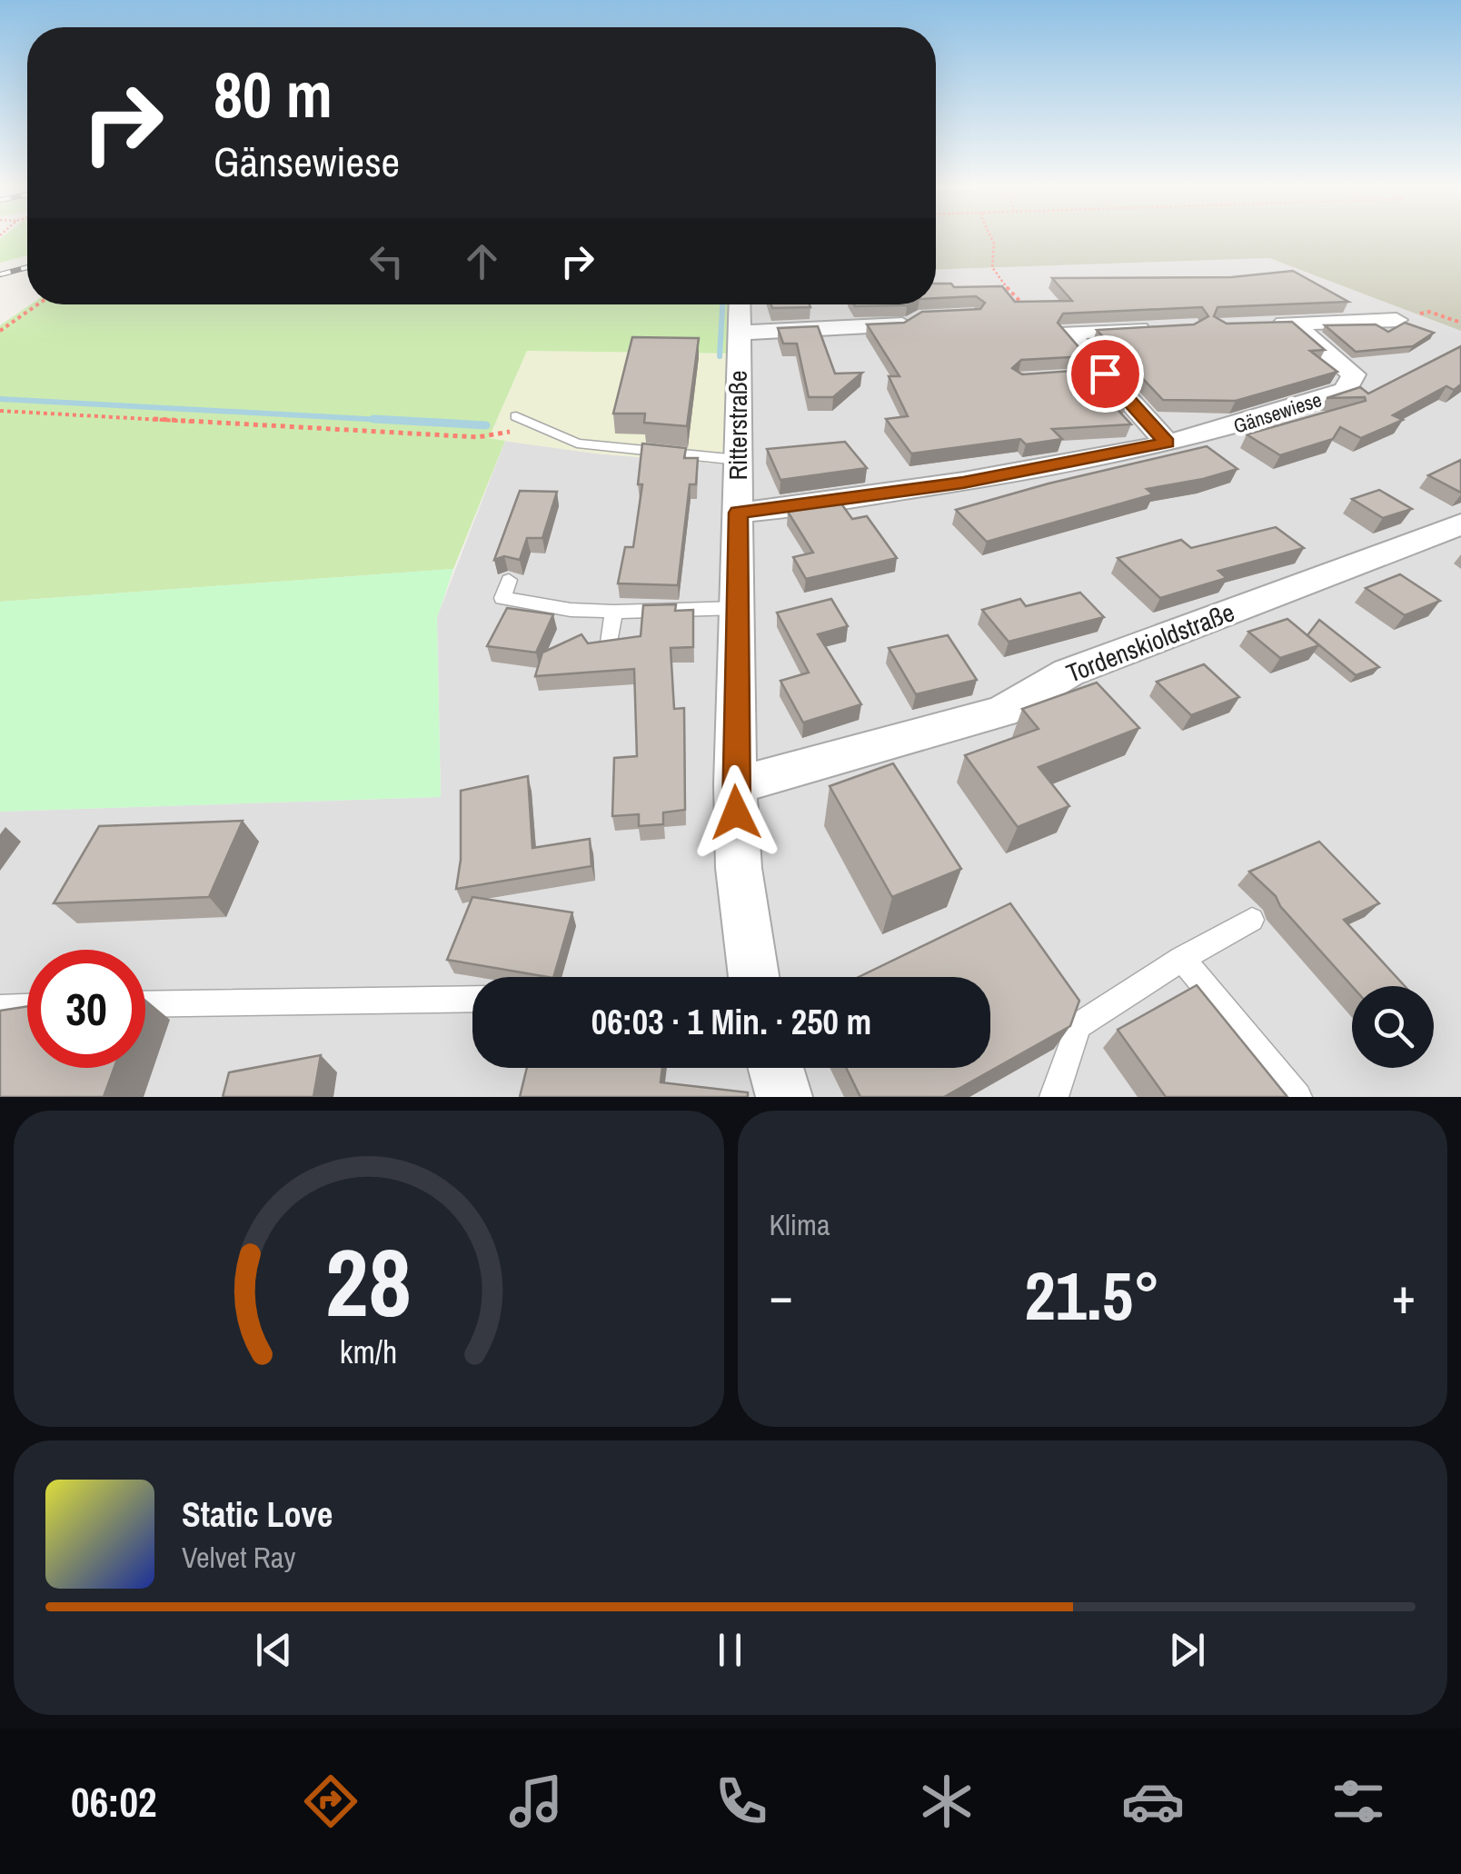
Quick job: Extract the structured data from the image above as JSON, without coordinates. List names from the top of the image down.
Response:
{
  "streets": {
    "street": ["Gänsewiese", "Ritterstraße", "Tordenskioldstraße"]
  },
  "crossings": [
    ["Gänsewiese", "Ritterstraße"],
    ["Ritterstraße", "Tordenskioldstraße"]
  ],
  "page": {
    "turn": ["80 m", "Gänsewiese"],
    "limit": "30",
    "trip": "06:03 · 1 Min. · 250 m",
    "tile": "Klima",
    "heat": ["−", "21.5°", "+"],
    "song": ["Static Love", "Velvet Ray"],
    "tabs": "06:02",
    "gauge": ["28", "km/h"]
  }
}
